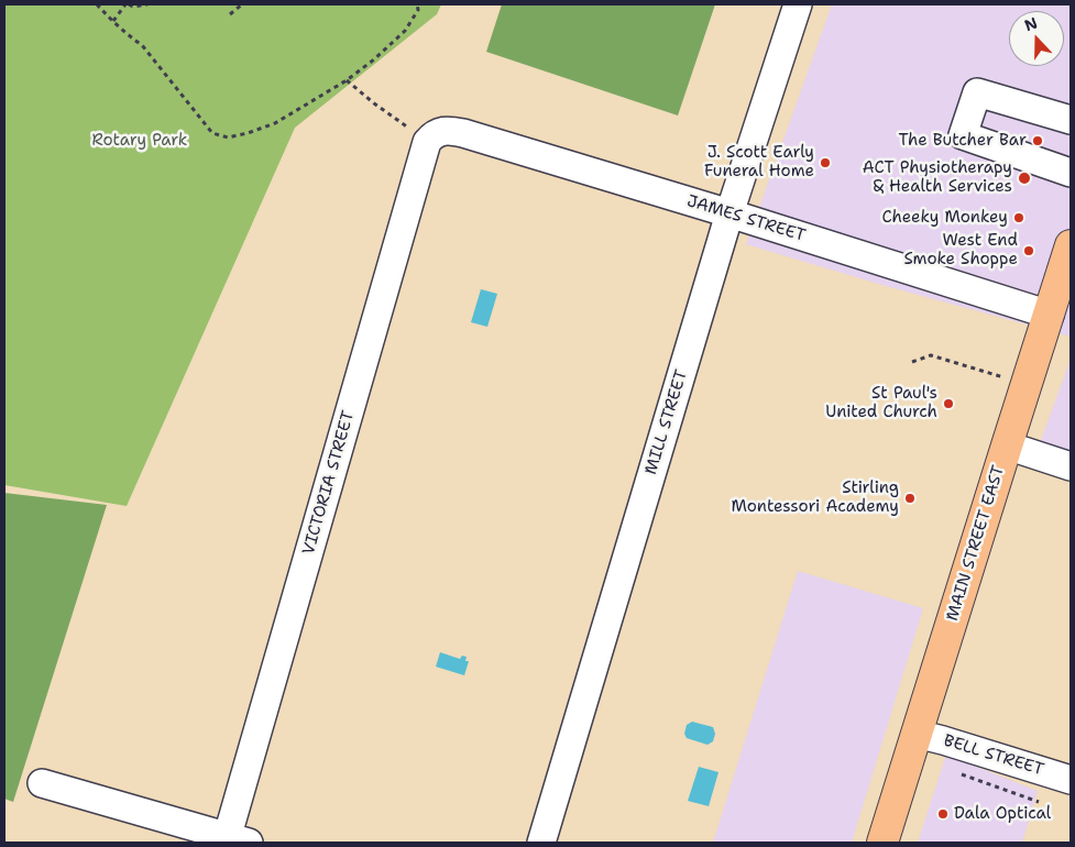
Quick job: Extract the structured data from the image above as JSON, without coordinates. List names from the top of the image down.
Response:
{
  "streets": {
    "main road": ["MAIN STREET EAST"],
    "street": [
      "JAMES STREET",
      "MILL STREET",
      "VICTORIA STREET",
      "BELL STREET"
    ]
  },
  "crossings": [
    ["JAMES STREET", "MILL STREET"],
    ["JAMES STREET", "VICTORIA STREET"],
    ["JAMES STREET", "MAIN STREET EAST"],
    ["MAIN STREET EAST", "BELL STREET"]
  ],
  "parks": ["Rotary Park"],
  "places": [
    "The Butcher Bar",
    "J. Scott Early Funeral Home",
    "ACT Physiotherapy & Health Services",
    "Cheeky Monkey",
    "West End Smoke Shoppe",
    "St Paul's United Church",
    "Stirling Montessori Academy",
    "Dala Optical"
  ],
  "north": "top"
}
